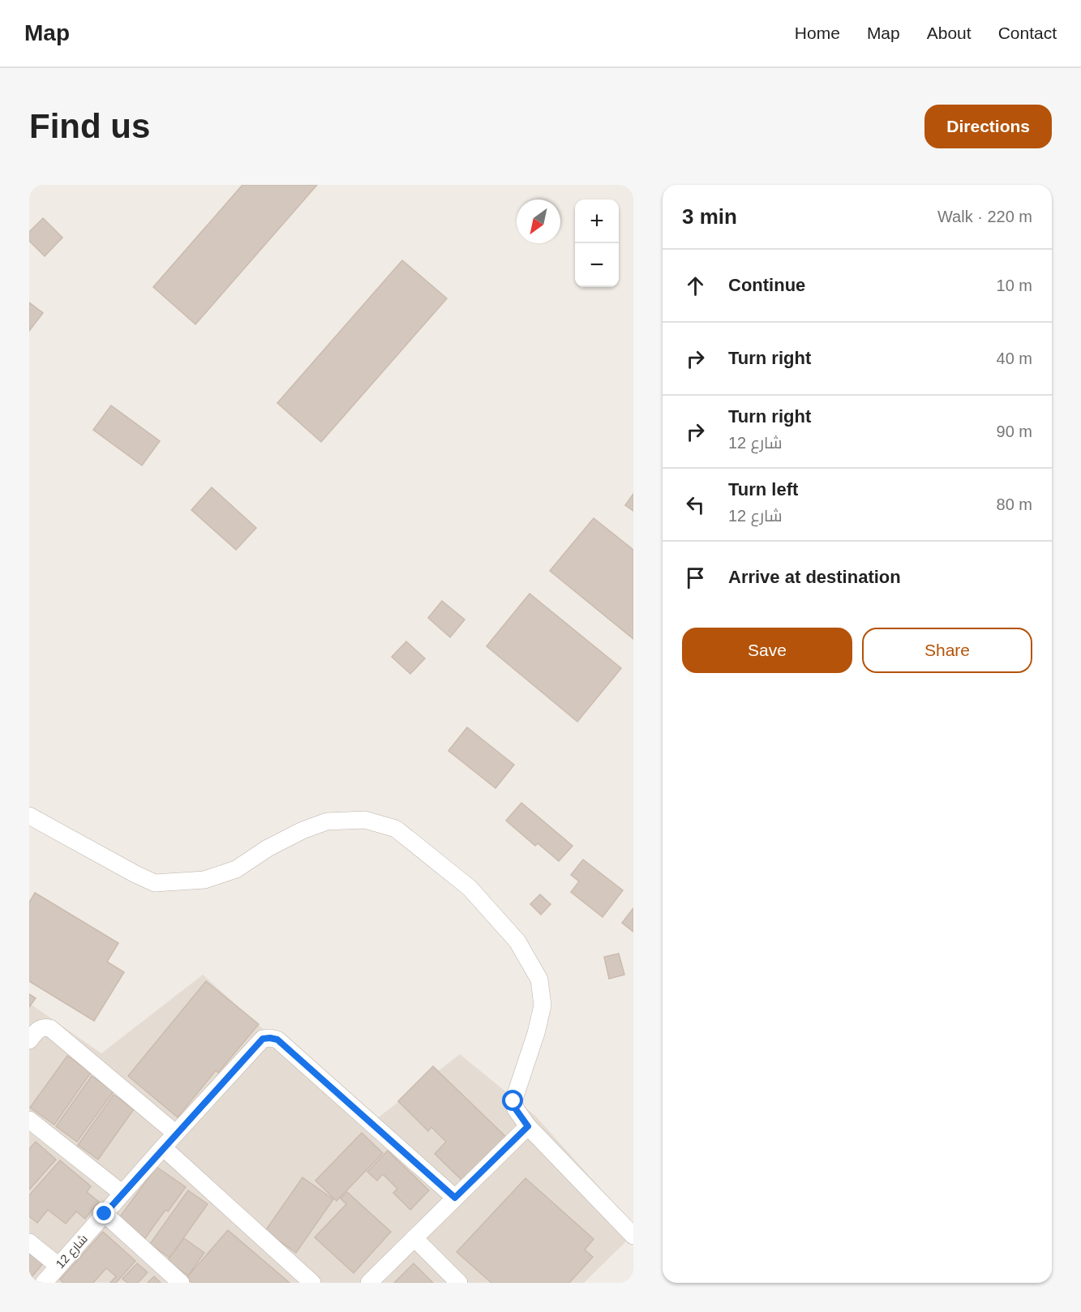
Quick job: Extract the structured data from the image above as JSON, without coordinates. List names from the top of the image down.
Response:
{
  "streets": {
    "street": ["شارع 12"]
  },
  "north": "bottom left",
  "page": {
    "header": "Map",
    "nav": [
      "Home",
      "Map",
      "About",
      "Contact"
    ],
    "buttons": [
      "Directions",
      ["Save", "Share"]
    ],
    "title": "Find us",
    "heading": ["3 min", "Walk · 220 m"],
    "map_buttons": ["+", "−"],
    "list": [
      ["Continue", "10 m"],
      ["Turn right", "40 m"],
      ["Turn right", "شارع 12", "90 m"],
      ["Turn left", "شارع 12", "80 m"],
      "Arrive at destination"
    ]
  }
}
